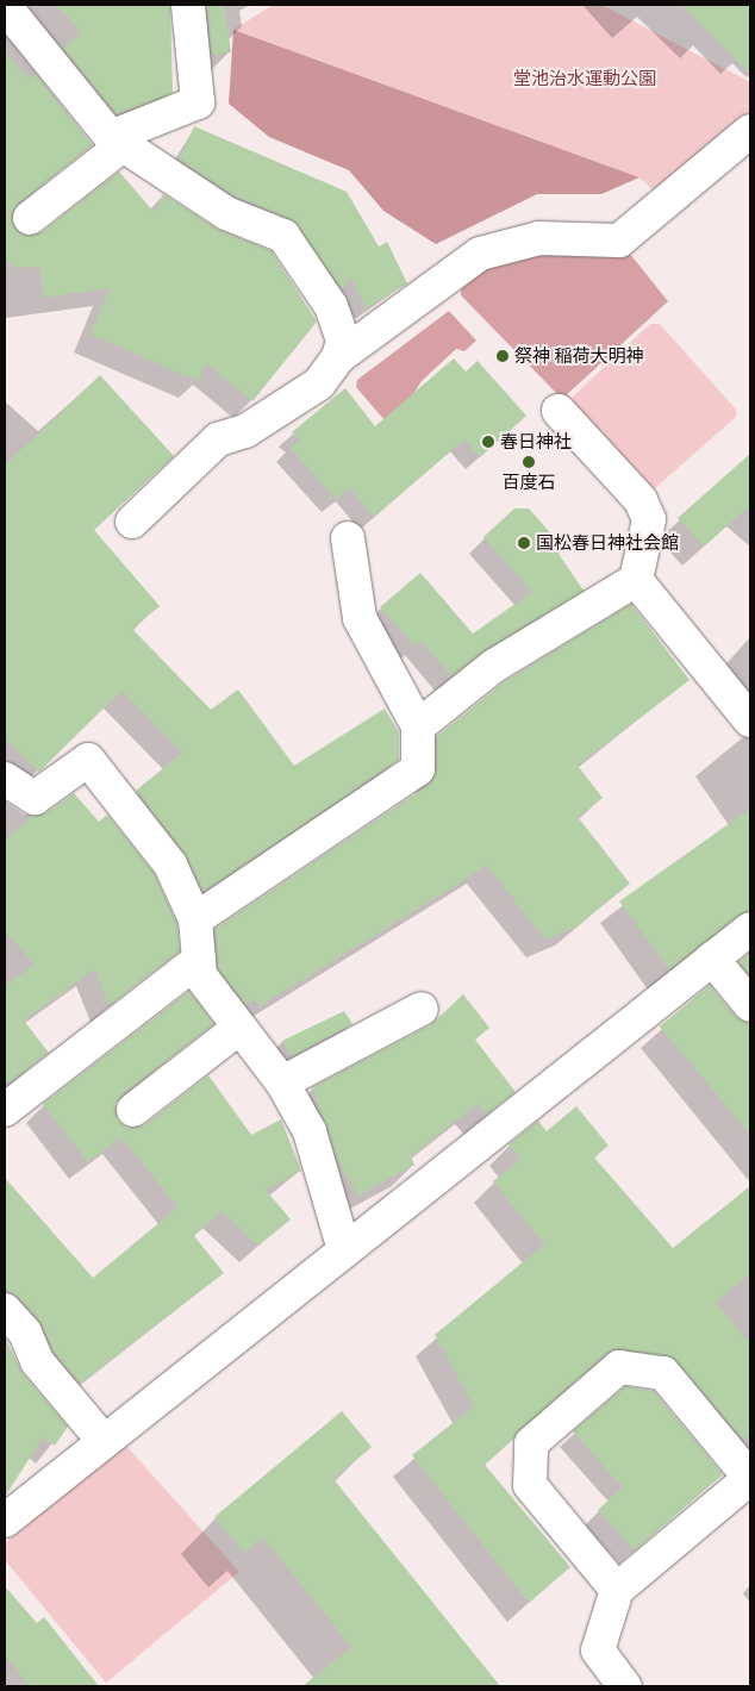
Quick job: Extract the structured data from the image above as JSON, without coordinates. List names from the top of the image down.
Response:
{
  "parks": ["堂池治水運動公園"],
  "places": [
    "祭神 稲荷大明神",
    "春日神社",
    "百度石",
    "国松春日神社会館"
  ]
}
